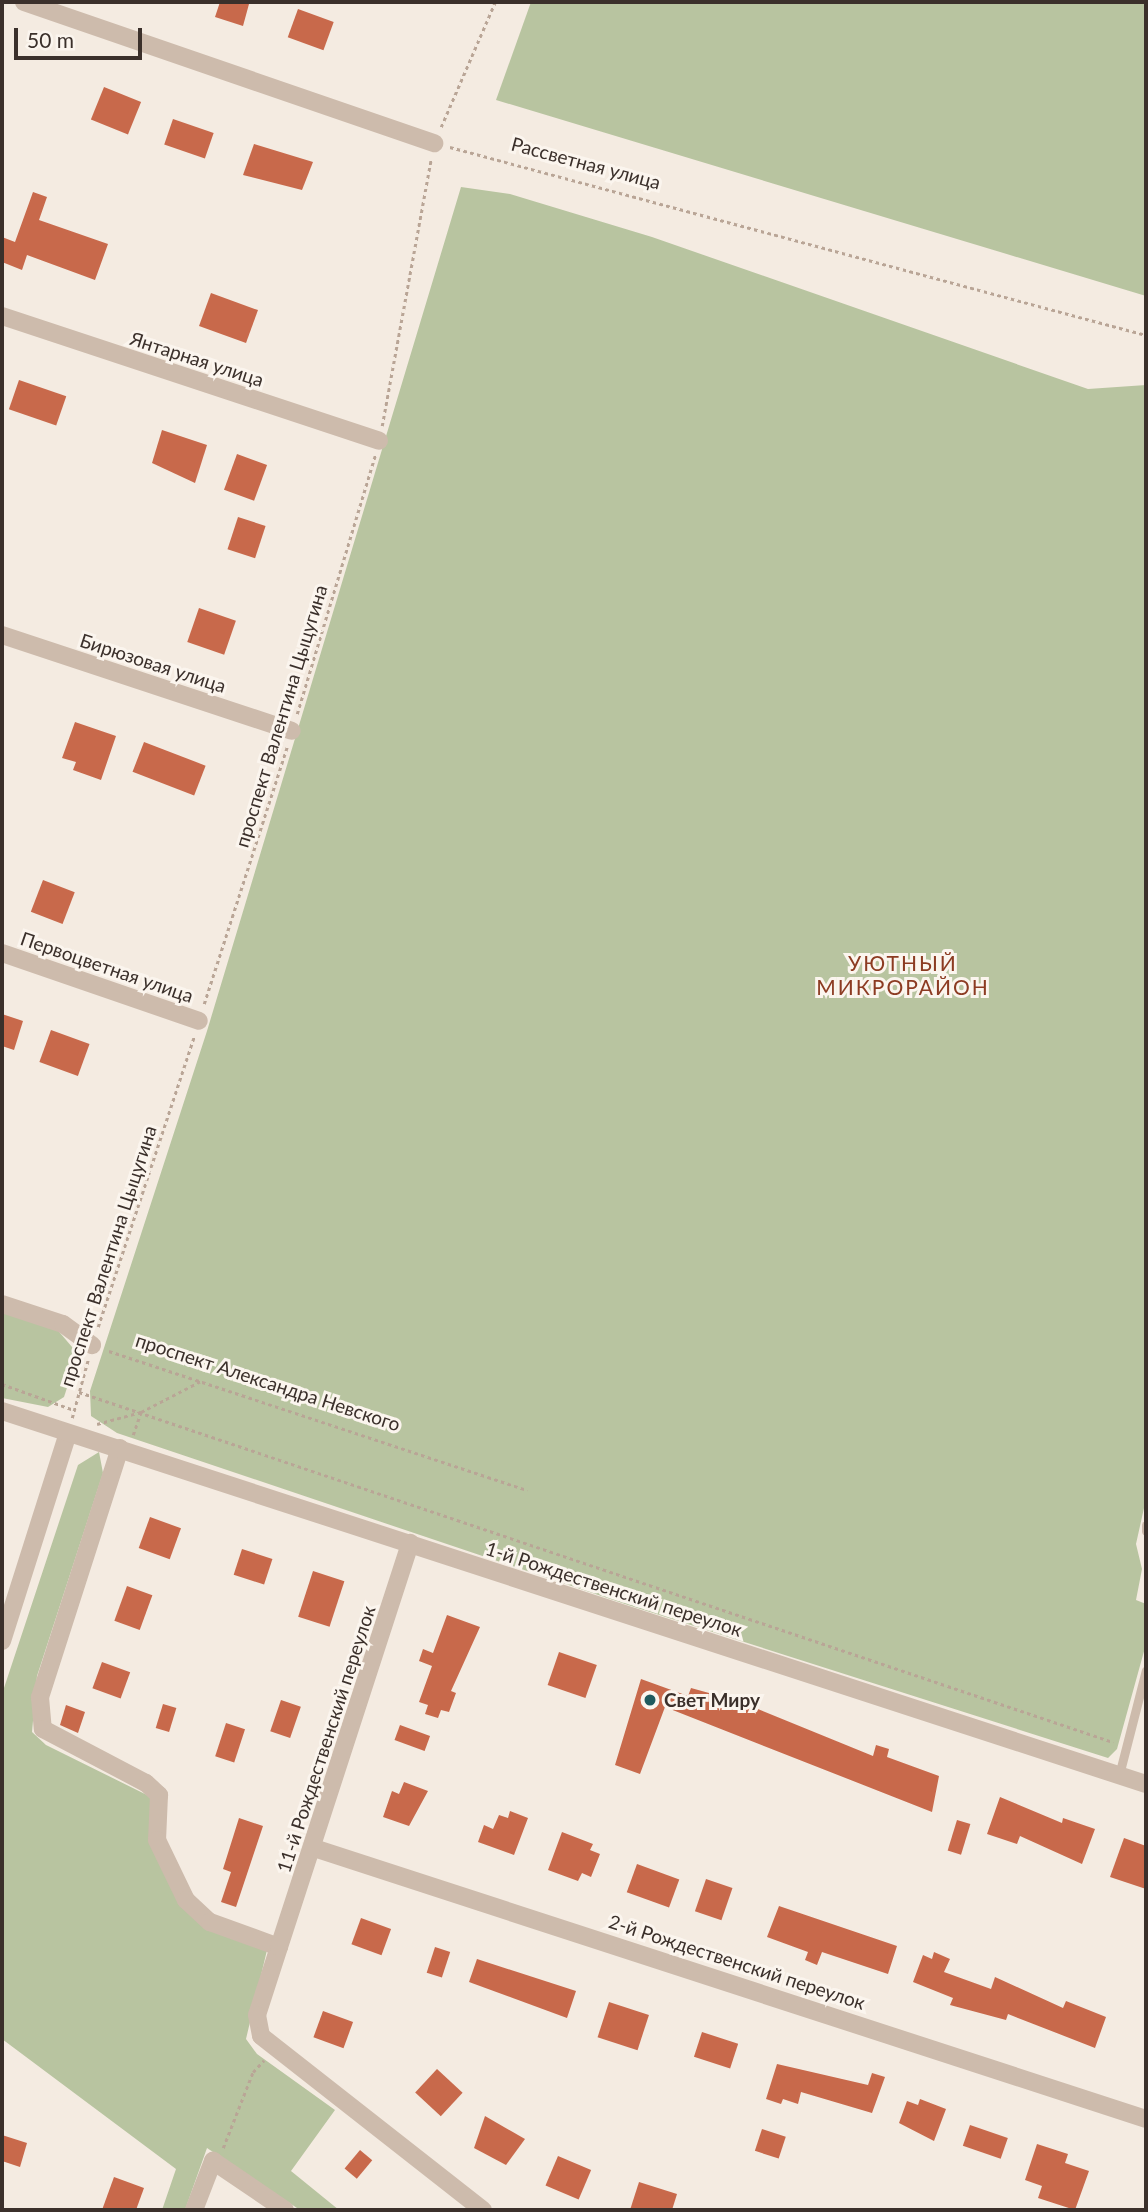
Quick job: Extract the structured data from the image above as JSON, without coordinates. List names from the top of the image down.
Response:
{
  "streets": {
    "street": [
      "Янтарная улица",
      "Бирюзовая улица",
      "Первоцветная улица",
      "1-й Рождественский переулок",
      "11-й Рождественский переулок",
      "2-й Рождественский переулок"
    ],
    "path": ["Рассветная улица", "проспект Валентина Цыцугина", "проспект Александра Невского"]
  },
  "crossings": [
    ["Рассветная улица", "проспект Валентина Цыцугина"],
    ["Янтарная улица", "проспект Валентина Цыцугина"],
    ["Бирюзовая улица", "проспект Валентина Цыцугина"],
    ["проспект Валентина Цыцугина", "Первоцветная улица"],
    ["проспект Валентина Цыцугина", "проспект Александра Невского"],
    ["проспект Валентина Цыцугина", "1-й Рождественский переулок"],
    ["1-й Рождественский переулок", "11-й Рождественский переулок"],
    ["11-й Рождественский переулок", "2-й Рождественский переулок"]
  ],
  "districts": ["УЮТНЫЙ МИКРОРАЙОН"],
  "places": ["Свет Миру"],
  "scale_bar": "50 m"
}
